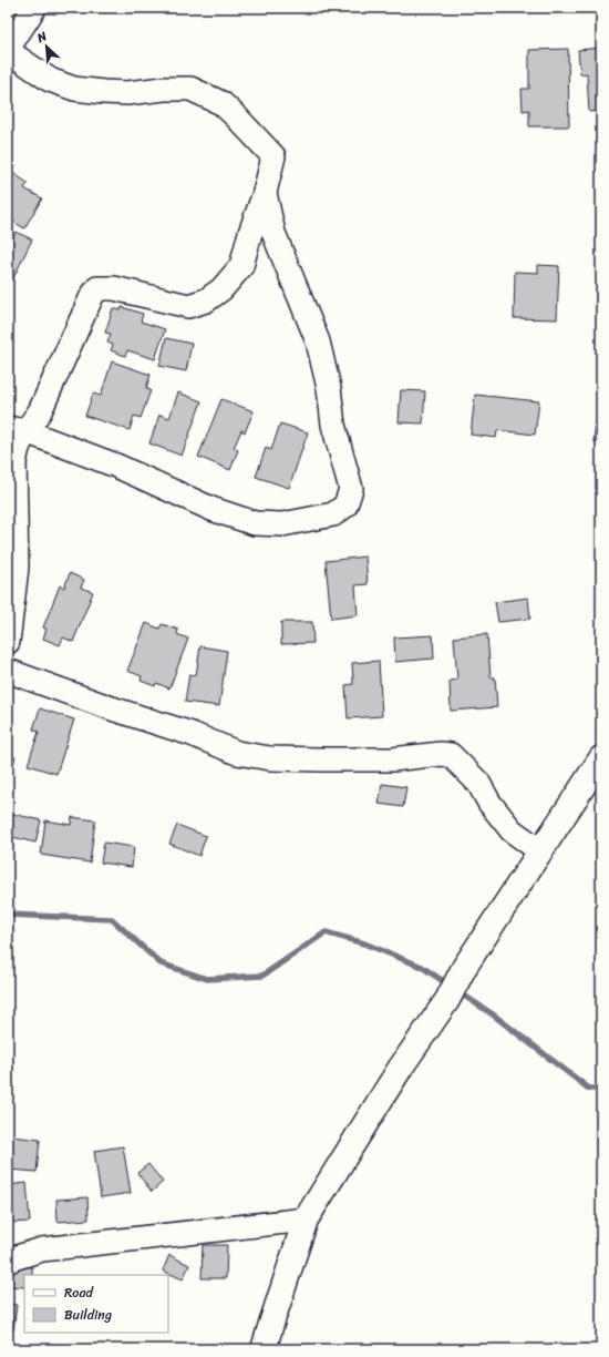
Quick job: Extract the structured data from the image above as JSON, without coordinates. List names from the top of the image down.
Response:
{
  "legend": ["Road", "Building"],
  "north": "top left"
}
